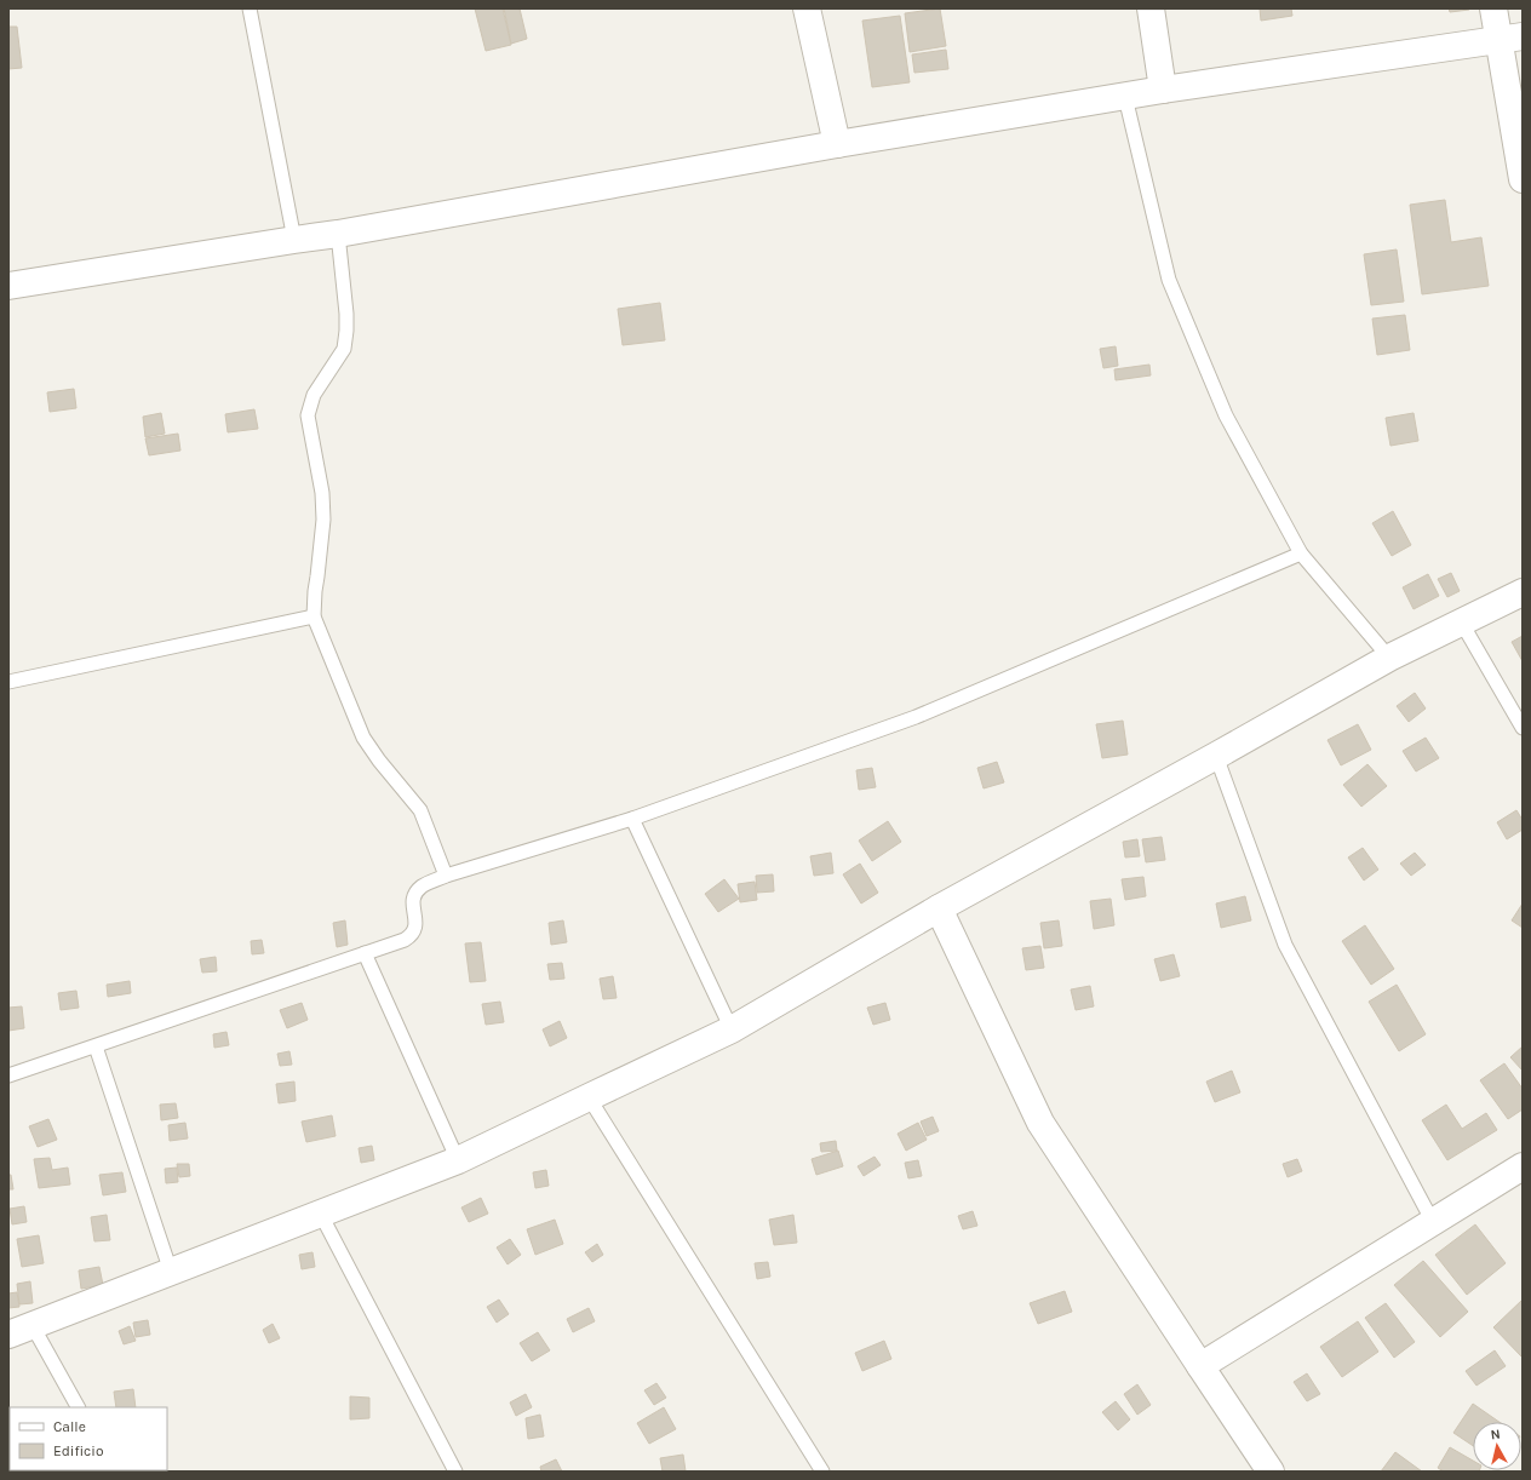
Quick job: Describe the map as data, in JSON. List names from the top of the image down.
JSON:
{
  "legend": ["Calle", "Edificio"],
  "north": "top"
}
